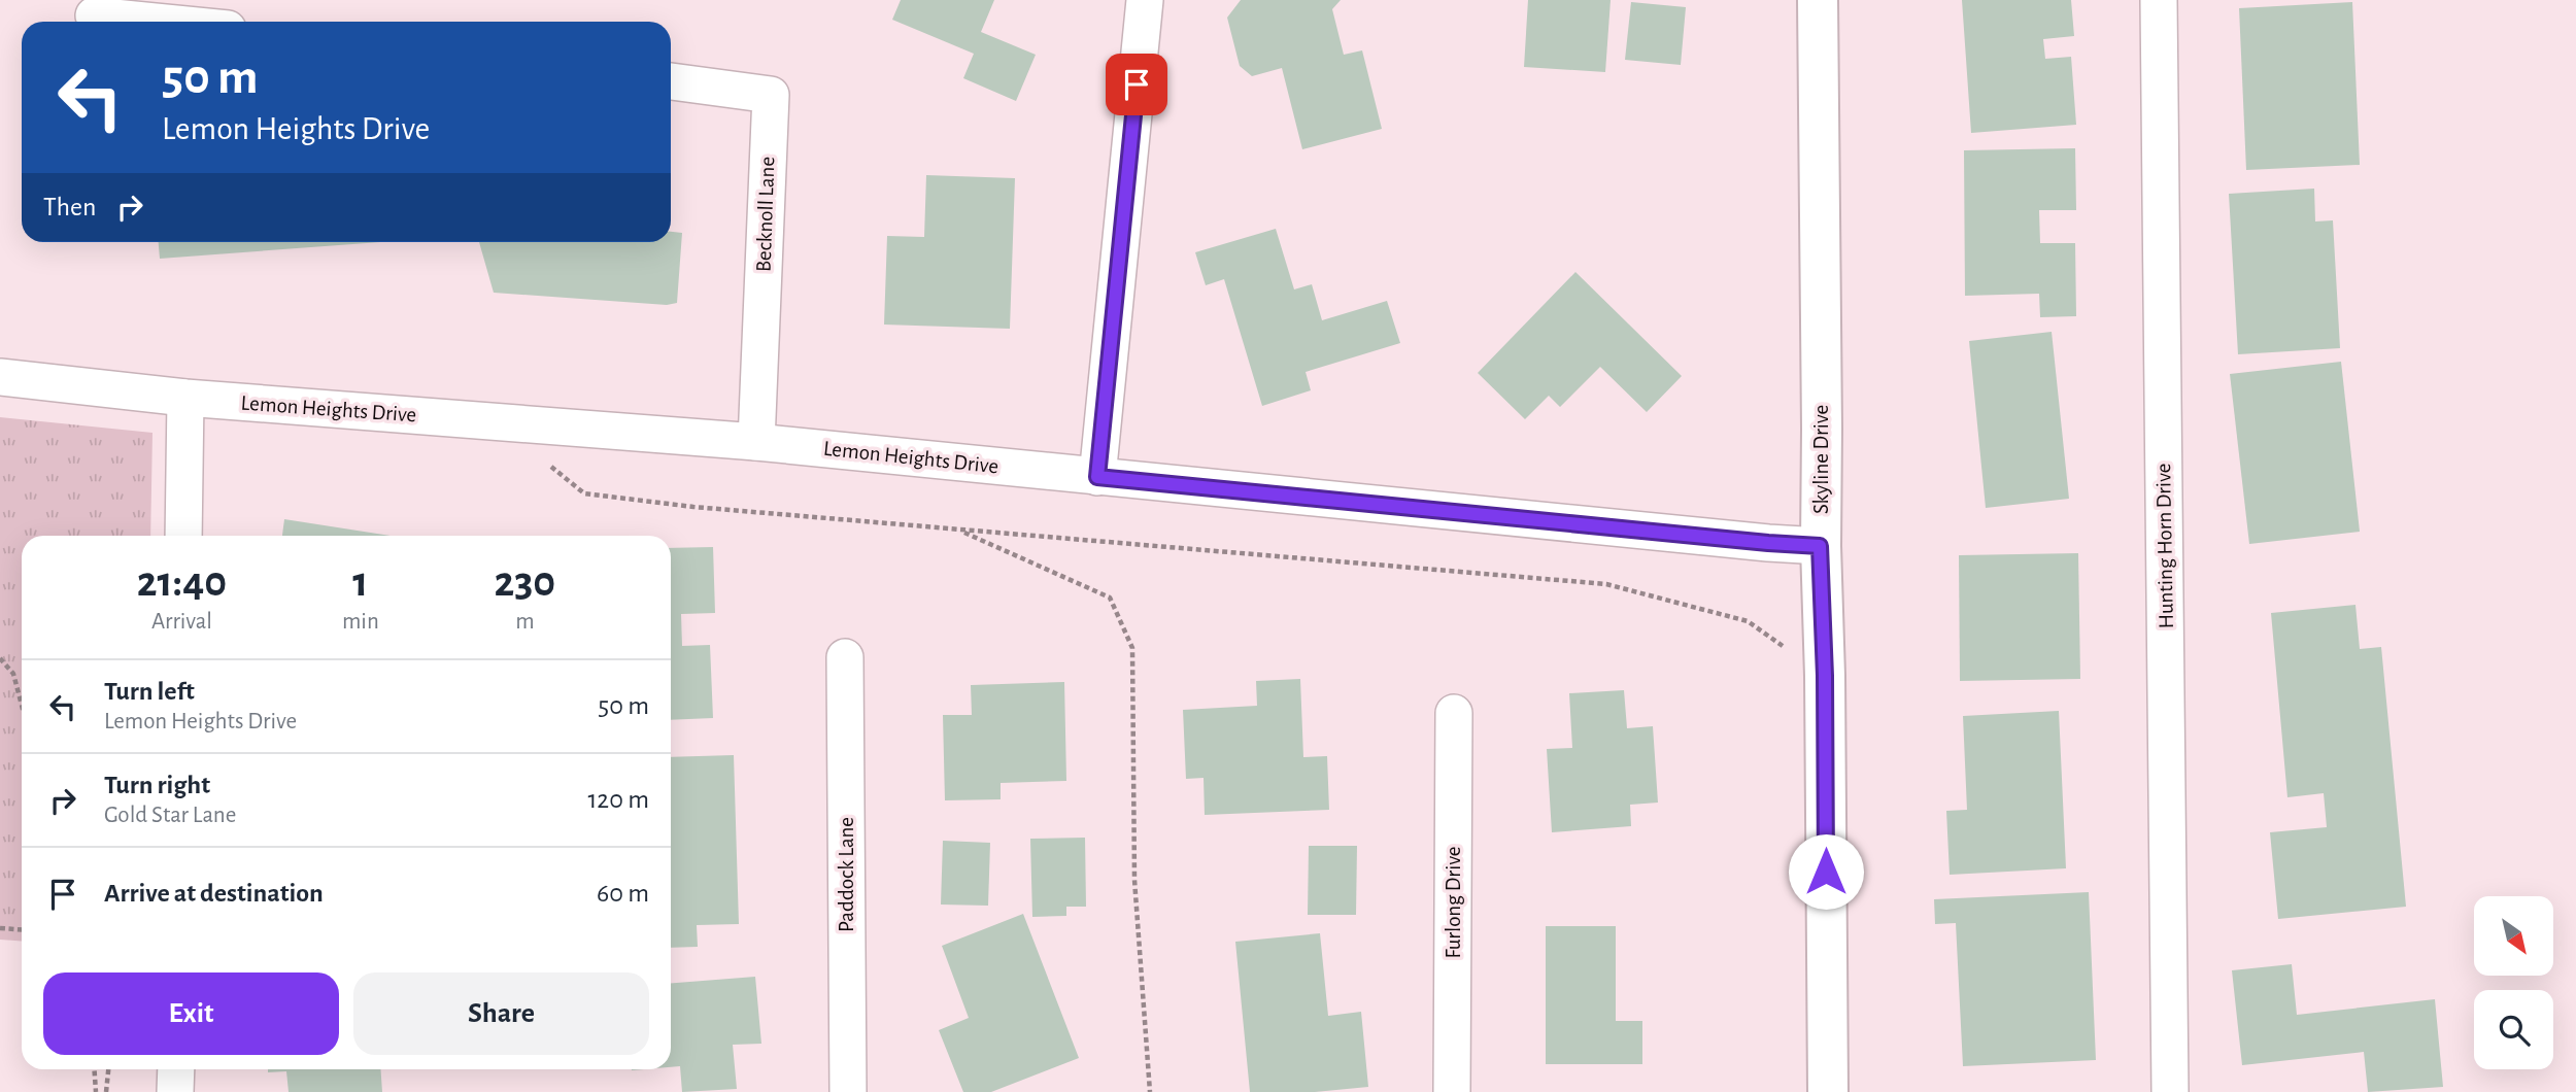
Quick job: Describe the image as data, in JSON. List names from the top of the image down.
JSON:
{
  "streets": {
    "street": [
      "Becknoll Lane",
      "Lemon Heights Drive",
      "Skyline Drive",
      "Hunting Horn Drive",
      "Paddock Lane",
      "Furlong Drive"
    ]
  },
  "crossings": [
    ["Becknoll Lane", "Lemon Heights Drive"],
    ["Lemon Heights Drive", "Skyline Drive"]
  ],
  "north": "bottom right",
  "page": {
    "turn": ["50 m", "Lemon Heights Drive"],
    "then": "Then",
    "eta": [
      "21:40",
      "Arrival",
      "1",
      "min",
      "230",
      "m"
    ],
    "list": [
      {
        "name": "Turn left",
        "note": "Lemon Heights Drive",
        "value": "50 m"
      },
      {
        "name": "Turn right",
        "note": "Gold Star Lane",
        "value": "120 m"
      },
      {
        "name": "Arrive at destination",
        "value": "60 m"
      }
    ],
    "buttons": ["Exit", "Share"]
  }
}
